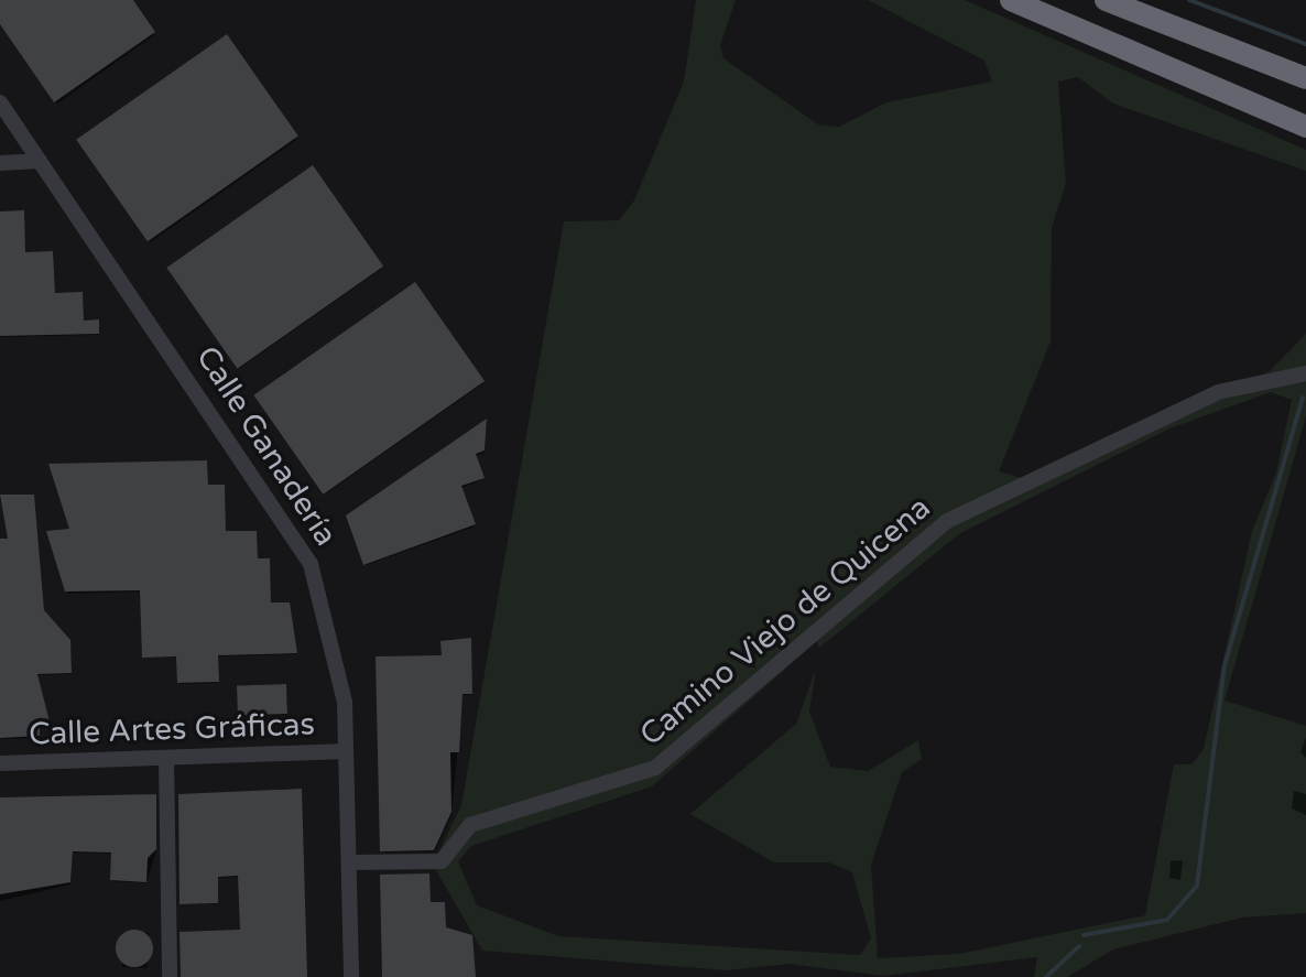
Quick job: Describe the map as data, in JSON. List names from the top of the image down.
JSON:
{
  "streets": {
    "street": ["Calle Ganadería", "Camino Viejo de Quicena", "Calle Artes Gráficas"]
  },
  "crossings": [
    ["Calle Ganadería", "Camino Viejo de Quicena"],
    ["Calle Ganadería", "Calle Artes Gráficas"]
  ]
}
